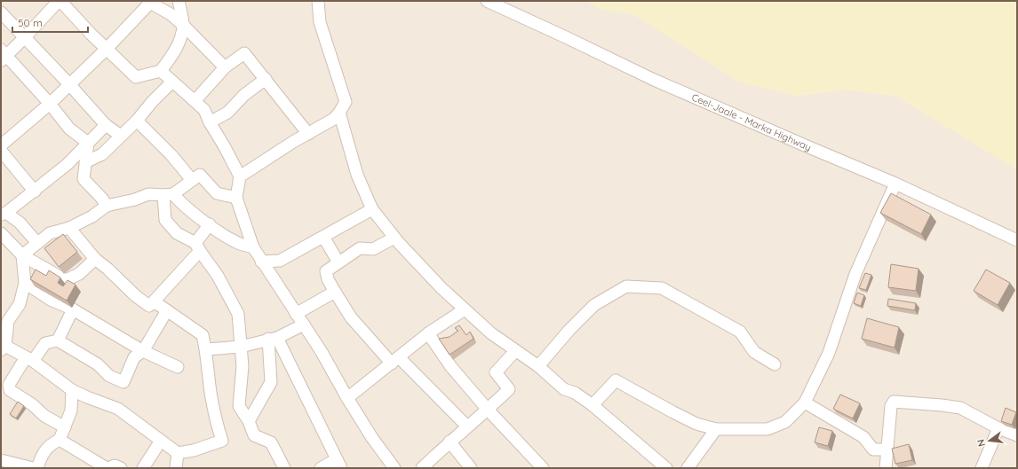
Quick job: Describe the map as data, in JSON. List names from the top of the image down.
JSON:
{
  "streets": {
    "street": ["Ceel-Jaale - Marka Highway"]
  },
  "scale_bar": "50 m",
  "north": "left"
}
